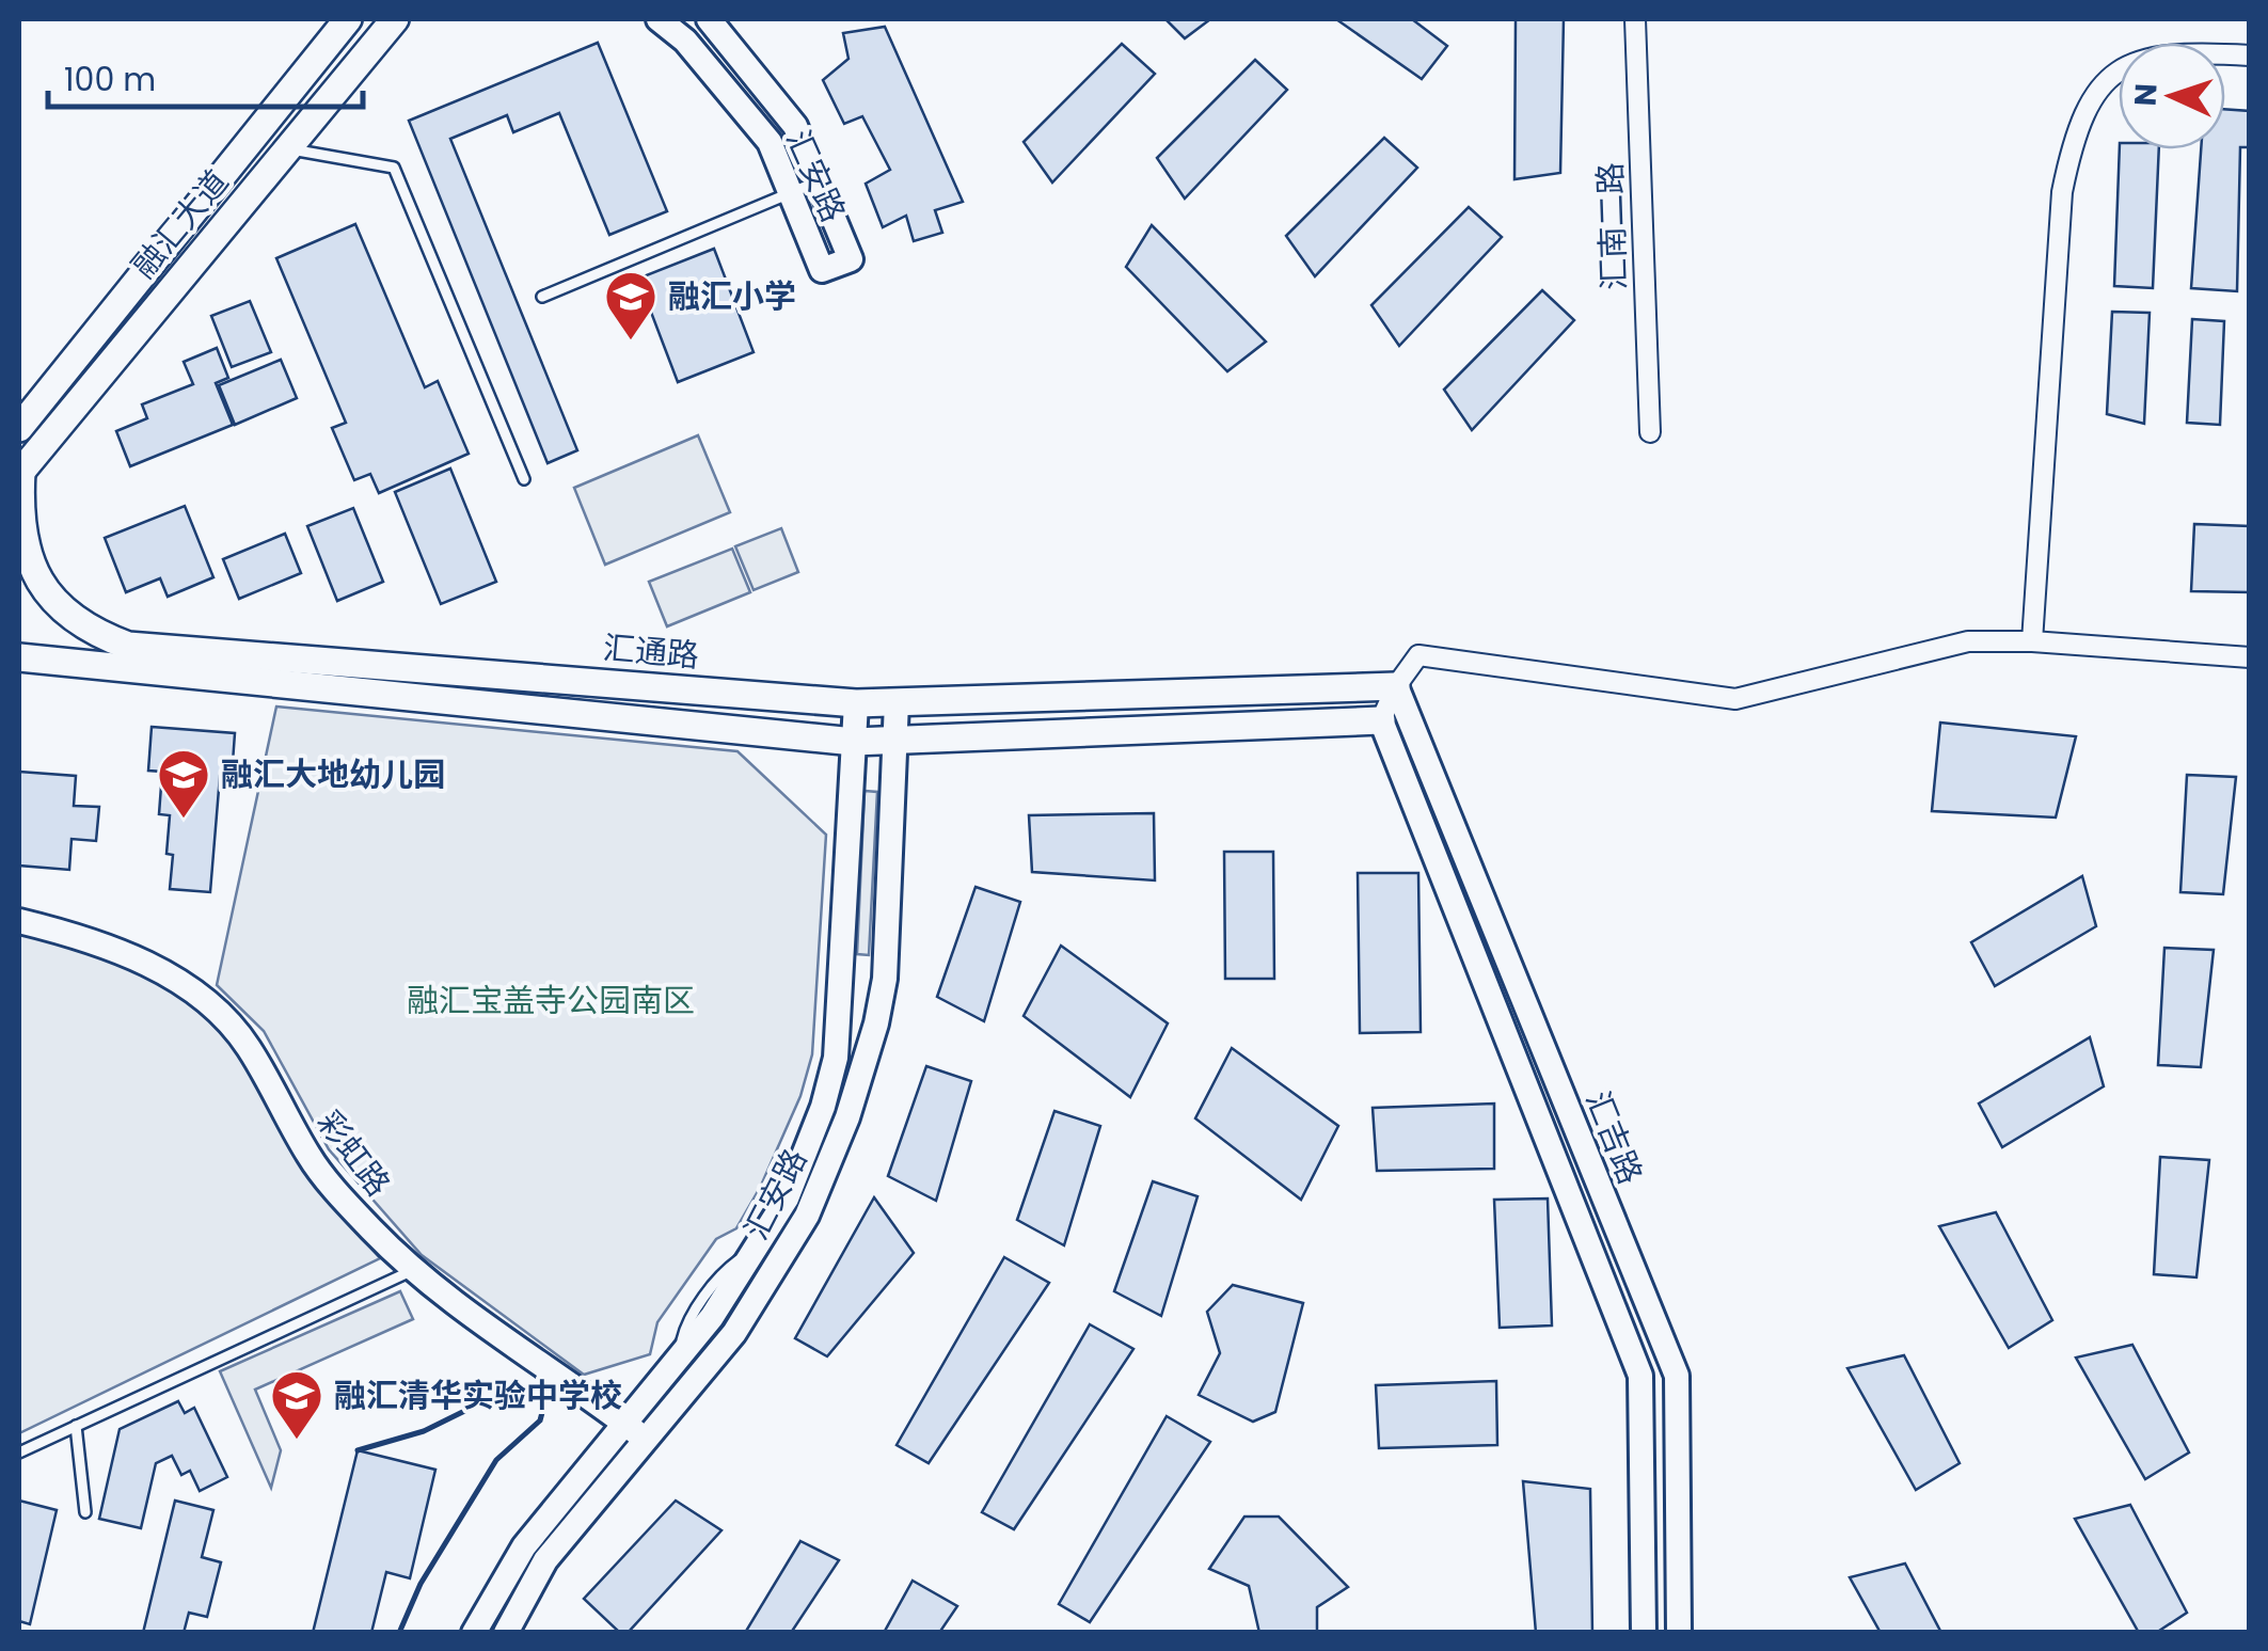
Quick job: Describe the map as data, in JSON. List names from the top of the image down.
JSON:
{
  "streets": {
    "main road": ["融汇大道", "汇通路"],
    "street": [
      "汇安路",
      "汇南二路",
      "汇吉路",
      "彩虹路"
    ]
  },
  "crossings": [
    ["汇安路", "汇通路"],
    ["汇安路", "彩虹路"],
    ["融汇大道", "汇通路"],
    ["汇通路", "汇吉路"]
  ],
  "parks": ["融汇宝盖寺公园南区"],
  "places": {
    "school or university": ["融汇小学", "融汇大地幼儿园", "融汇清华实验中学校"]
  },
  "scale_bar": "100 m",
  "north": "left"
}
